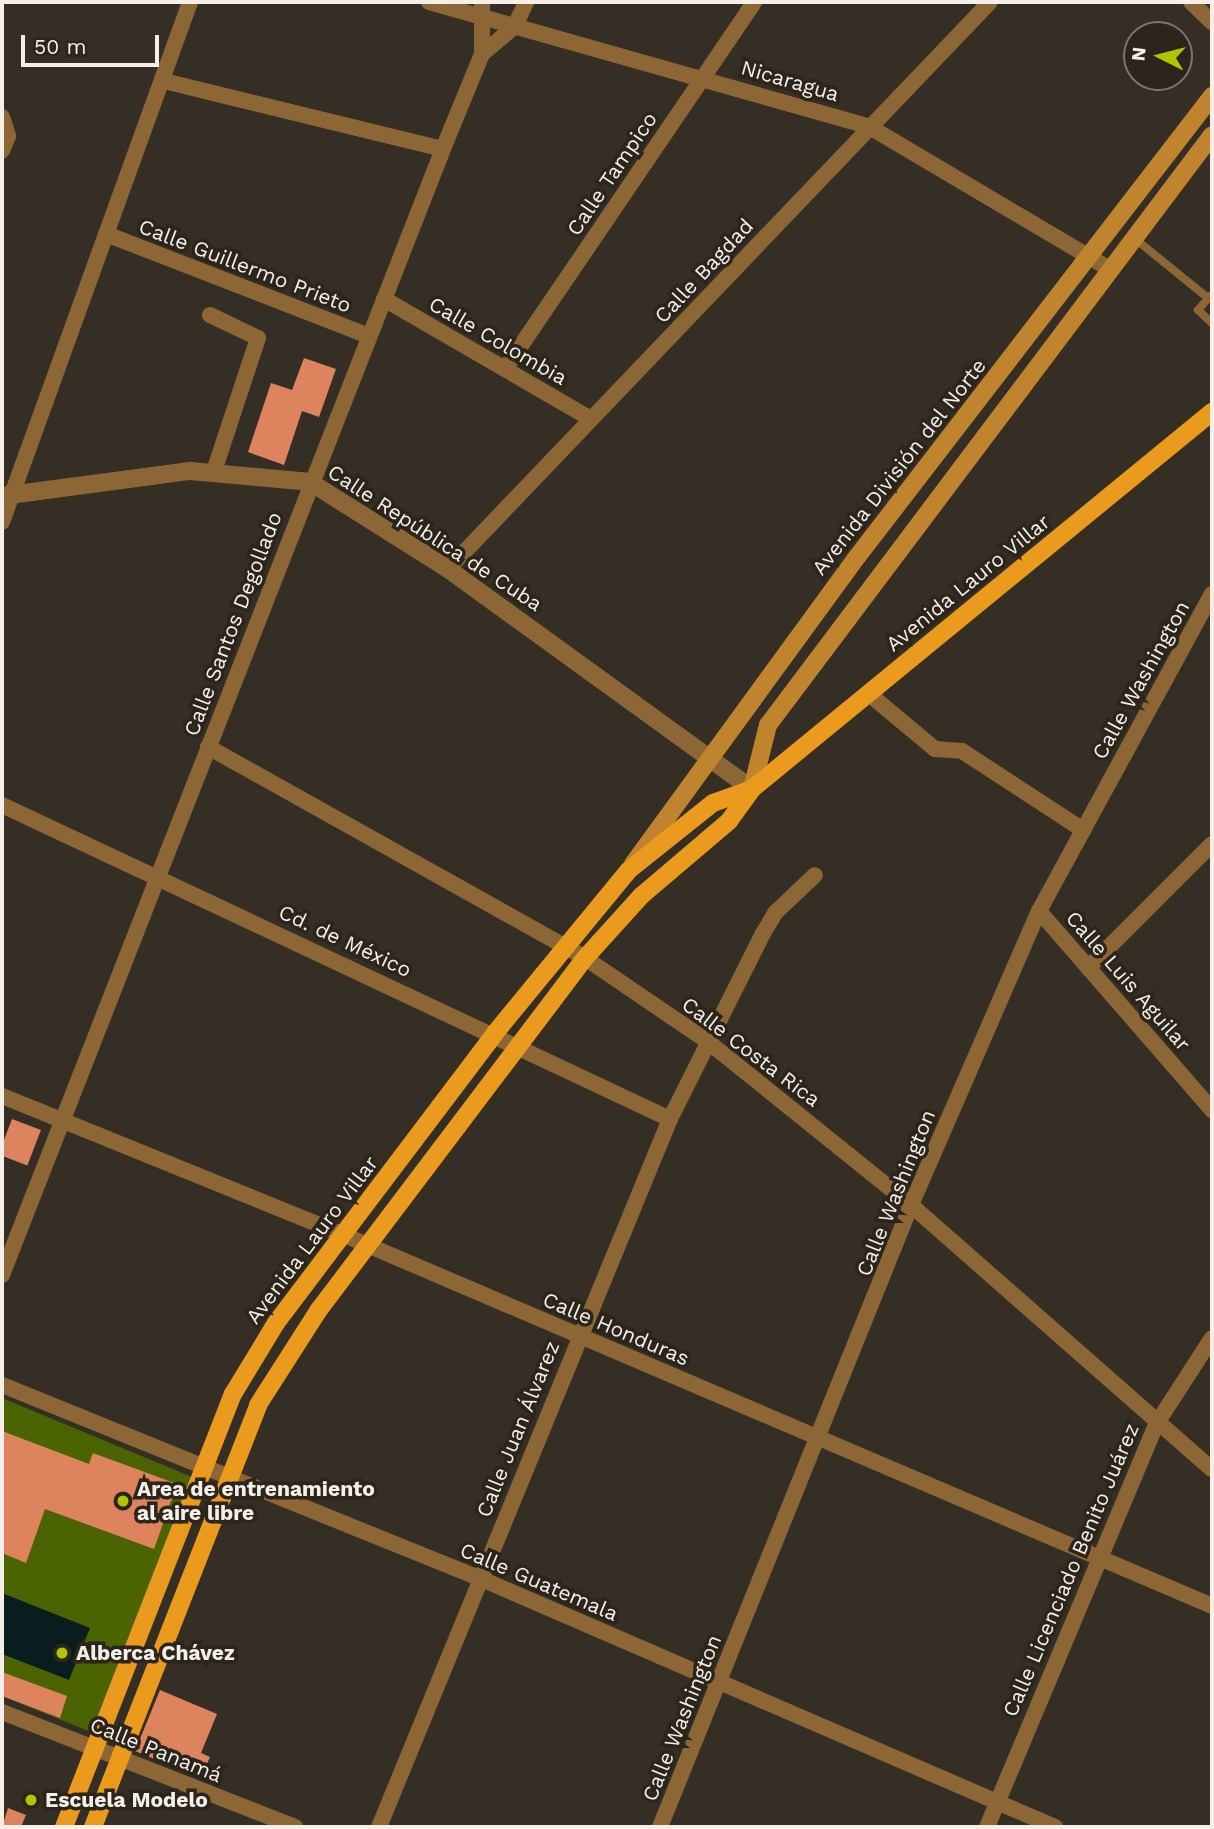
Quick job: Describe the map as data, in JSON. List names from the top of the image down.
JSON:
{
  "streets": {
    "main road": ["Avenida División del Norte", "Avenida Lauro Villar"],
    "street": [
      "Nicaragua",
      "Calle Tampico",
      "Calle Guillermo Prieto",
      "Calle Bagdad",
      "Calle Colombia",
      "Calle República de Cuba",
      "Calle Santos Degollado",
      "Calle Washington",
      "Cd. de México",
      "Calle Luis Aguilar",
      "Calle Costa Rica",
      "Calle Honduras",
      "Calle Juan Álvarez",
      "Calle Licenciado Benito Juárez",
      "Calle Guatemala",
      "Calle Panamá"
    ]
  },
  "crossings": [
    ["Nicaragua", "Calle Tampico"],
    ["Nicaragua", "Calle Bagdad"],
    ["Nicaragua", "Avenida División del Norte"],
    ["Nicaragua", "Calle Santos Degollado"],
    ["Calle Tampico", "Calle Colombia"],
    ["Calle Guillermo Prieto", "Calle República de Cuba"],
    ["Calle Guillermo Prieto", "Calle Santos Degollado"],
    ["Calle Bagdad", "Calle Colombia"],
    ["Calle Bagdad", "Calle República de Cuba"],
    ["Calle Colombia", "Calle Santos Degollado"],
    ["Avenida División del Norte", "Calle República de Cuba"],
    ["Avenida División del Norte", "Avenida Lauro Villar"],
    ["Calle República de Cuba", "Avenida Lauro Villar"],
    ["Calle República de Cuba", "Calle Santos Degollado"],
    ["Avenida Lauro Villar", "Cd. de México"],
    ["Avenida Lauro Villar", "Calle Costa Rica"],
    ["Avenida Lauro Villar", "Calle Honduras"],
    ["Avenida Lauro Villar", "Calle Guatemala"],
    ["Avenida Lauro Villar", "Calle Panamá"],
    ["Calle Santos Degollado", "Cd. de México"],
    ["Calle Santos Degollado", "Calle Costa Rica"],
    ["Calle Santos Degollado", "Calle Honduras"],
    ["Calle Washington", "Calle Luis Aguilar"],
    ["Calle Washington", "Calle Costa Rica"],
    ["Calle Washington", "Calle Honduras"],
    ["Calle Washington", "Calle Guatemala"],
    ["Cd. de México", "Calle Juan Álvarez"],
    ["Calle Costa Rica", "Calle Juan Álvarez"],
    ["Calle Costa Rica", "Calle Licenciado Benito Juárez"],
    ["Calle Honduras", "Calle Juan Álvarez"],
    ["Calle Honduras", "Calle Licenciado Benito Juárez"],
    ["Calle Juan Álvarez", "Calle Guatemala"],
    ["Calle Licenciado Benito Juárez", "Calle Guatemala"]
  ],
  "places": ["Area de entrenamiento al aire libre", "Alberca Chávez", "Escuela Modelo"],
  "scale_bar": "50 m",
  "north": "left"
}
